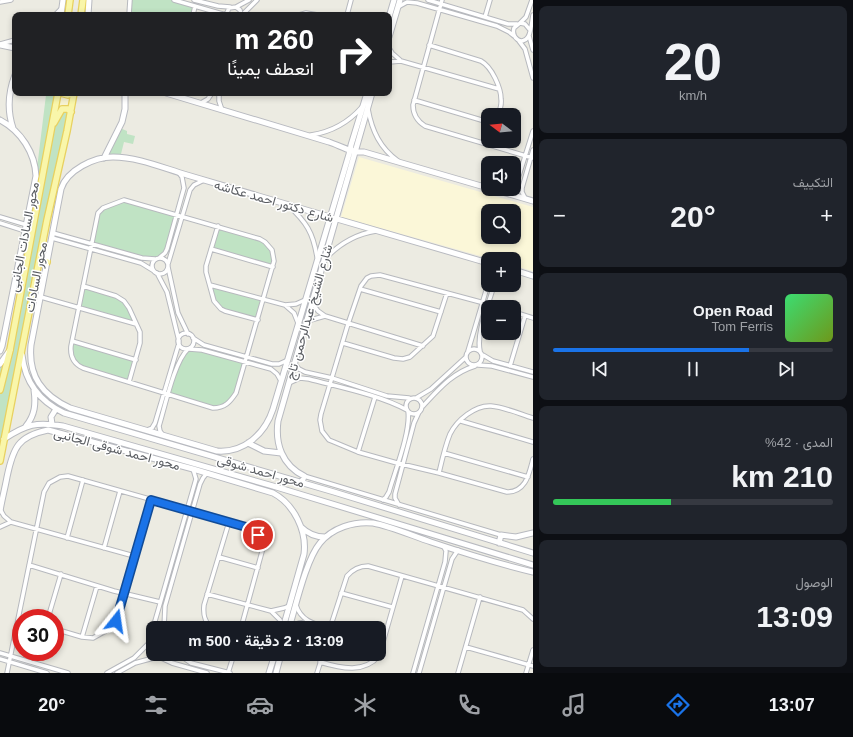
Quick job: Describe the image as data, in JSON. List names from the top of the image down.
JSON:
{
  "streets": {
    "main road": ["محور السادات"],
    "street": [
      "شارع دكتور احمد عكاشه",
      "محور السادات الجانبى",
      "شارع الشيخ عبدالرحمن تاج",
      "محور احمد شوقى الجانبى",
      "محور احمد شوقى"
    ]
  },
  "crossings": [
    ["شارع دكتور احمد عكاشه", "محور السادات الجانبى"],
    ["شارع دكتور احمد عكاشه", "شارع الشيخ عبدالرحمن تاج"],
    ["محور السادات الجانبى", "محور احمد شوقى الجانبى"],
    ["محور السادات", "محور احمد شوقى"],
    ["شارع الشيخ عبدالرحمن تاج", "محور احمد شوقى الجانبى"]
  ],
  "north": "left",
  "page": {
    "tile": [
      ["20", "km/h"],
      "التكييف",
      ["المدى · 42%", "210 km"],
      ["الوصول", "13:09"]
    ],
    "turn": ["260 m", "انعطف يمينًا"],
    "map_buttons": ["+", "−"],
    "heat": ["−", "20°", "+"],
    "song": ["Open Road", "Tom Ferris"],
    "limit": "30",
    "trip": "13:09 · 2 دقيقة · 500 m",
    "tabs": ["13:07", "20°"]
  }
}
